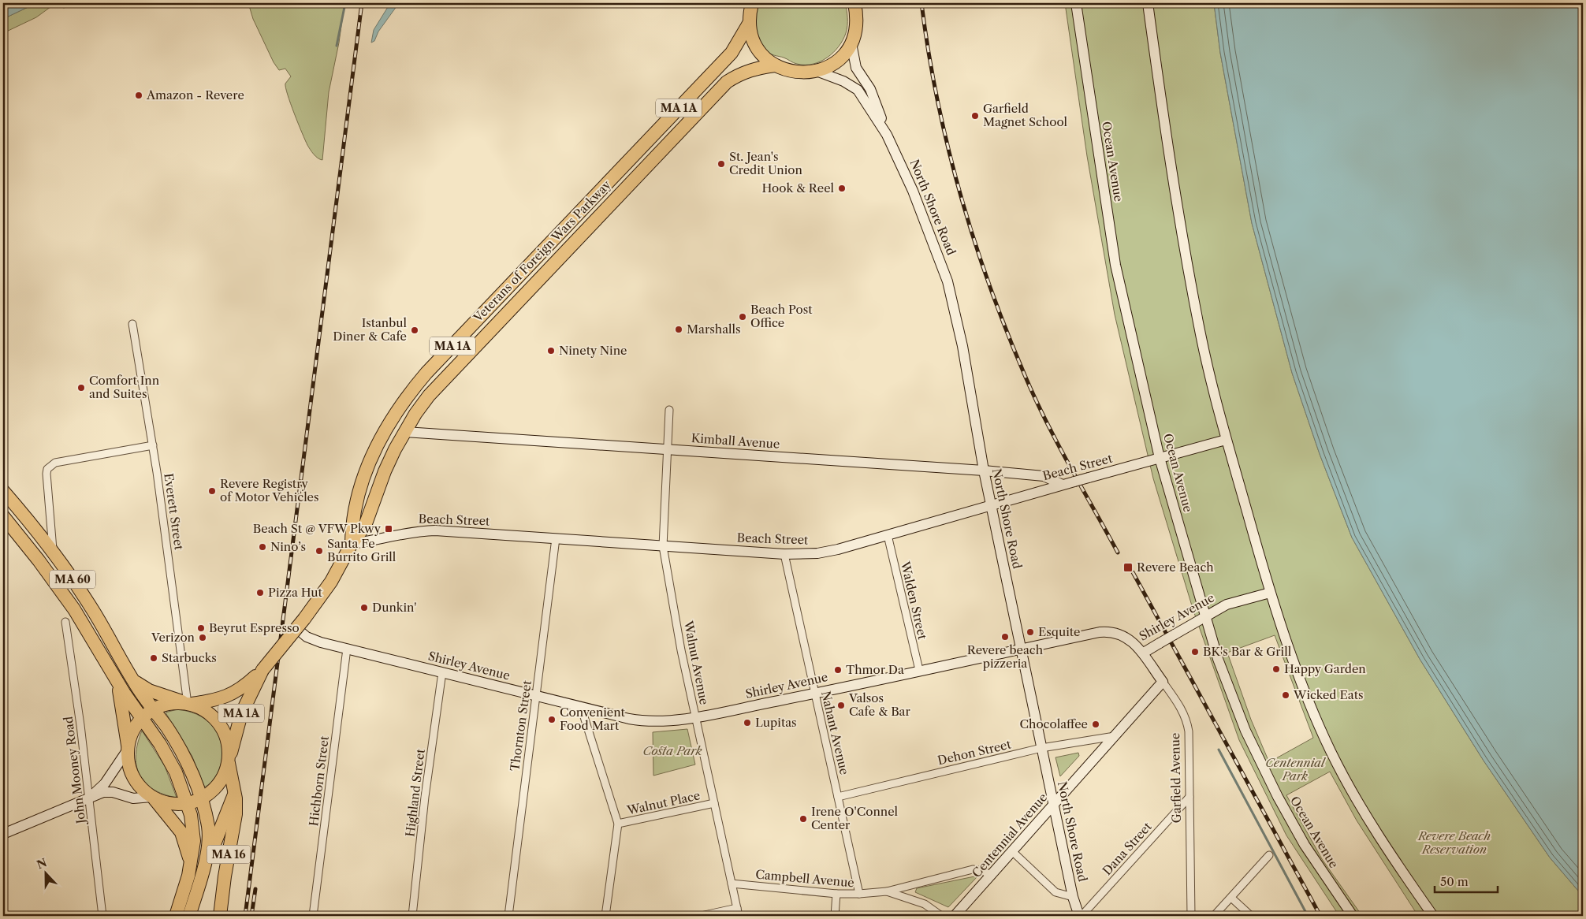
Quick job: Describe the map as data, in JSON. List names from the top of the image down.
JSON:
{
  "streets": {
    "highway": [
      "MA 1A",
      "Veterans of Foreign Wars Parkway",
      "MA 60",
      "MA 16"
    ],
    "main road": [
      "Ocean Avenue",
      "North Shore Road",
      "Kimball Avenue",
      "Beach Street",
      "Shirley Avenue",
      "Garfield Avenue",
      "Centennial Avenue"
    ],
    "street": [
      "Everett Street",
      "Walden Street",
      "Walnut Avenue",
      "Thornton Street",
      "Nahant Avenue",
      "Dehon Street",
      "John Mooney Road",
      "Hichborn Street",
      "Highland Street",
      "Walnut Place",
      "Dana Street",
      "Campbell Avenue"
    ]
  },
  "crossings": [
    ["MA 1A", "North Shore Road"],
    ["MA 1A", "Veterans of Foreign Wars Parkway"],
    ["MA 1A", "Everett Street"],
    ["MA 1A", "MA 60"],
    ["MA 1A", "MA 16"],
    ["Ocean Avenue", "Beach Street"],
    ["Ocean Avenue", "Shirley Avenue"],
    ["North Shore Road", "Kimball Avenue"],
    ["North Shore Road", "Beach Street"],
    ["North Shore Road", "Shirley Avenue"],
    ["North Shore Road", "Dehon Street"],
    ["North Shore Road", "Centennial Avenue"],
    ["North Shore Road", "Dana Street"],
    ["Veterans of Foreign Wars Parkway", "Kimball Avenue"],
    ["Veterans of Foreign Wars Parkway", "Beach Street"],
    ["Veterans of Foreign Wars Parkway", "Everett Street"],
    ["Veterans of Foreign Wars Parkway", "MA 60"],
    ["Veterans of Foreign Wars Parkway", "Shirley Avenue"],
    ["Kimball Avenue", "Beach Street"],
    ["Kimball Avenue", "Walnut Avenue"],
    ["Beach Street", "Walden Street"],
    ["Beach Street", "Walnut Avenue"],
    ["Beach Street", "Thornton Street"],
    ["Beach Street", "Nahant Avenue"],
    ["Walden Street", "Shirley Avenue"],
    ["Shirley Avenue", "Walnut Avenue"],
    ["Shirley Avenue", "Thornton Street"],
    ["Shirley Avenue", "Nahant Avenue"],
    ["Shirley Avenue", "Garfield Avenue"],
    ["Shirley Avenue", "Hichborn Street"],
    ["Shirley Avenue", "Highland Street"],
    ["Walnut Avenue", "Walnut Place"],
    ["Walnut Avenue", "Campbell Avenue"],
    ["Nahant Avenue", "Dehon Street"],
    ["Nahant Avenue", "Campbell Avenue"],
    ["Dehon Street", "Centennial Avenue"],
    ["Garfield Avenue", "Centennial Avenue"],
    ["Garfield Avenue", "Dana Street"]
  ],
  "parks": ["Costa Park", "Centennial Park", "Revere Beach Reservation"],
  "places": {
    "other": [
      "Amazon - Revere",
      "Garfield Magnet School",
      "St. Jean's Credit Union",
      "Hook & Reel",
      "Beach Post Office",
      "Marshalls",
      "Istanbul Diner & Cafe",
      "Ninety Nine",
      "Comfort Inn and Suites",
      "Revere Registry of Motor Vehicles",
      "Nino’s",
      "Santa Fe Burrito Grill",
      "Pizza Hut",
      "Dunkin'",
      "Beyrut Espresso",
      "Esquite",
      "Revere beach pizzeria",
      "Verizon",
      "BK's Bar & Grill",
      "Starbucks",
      "Happy Garden",
      "Thmor Da",
      "Wicked Eats",
      "Valsos Cafe & Bar",
      "Convenient Food Mart",
      "Lupitas",
      "Chocolaffee",
      "Irene O'Connel Center"
    ],
    "transit": ["Beach St @ VFW Pkwy", "Revere Beach"]
  },
  "scale_bar": "50 m",
  "north": "top"
}
